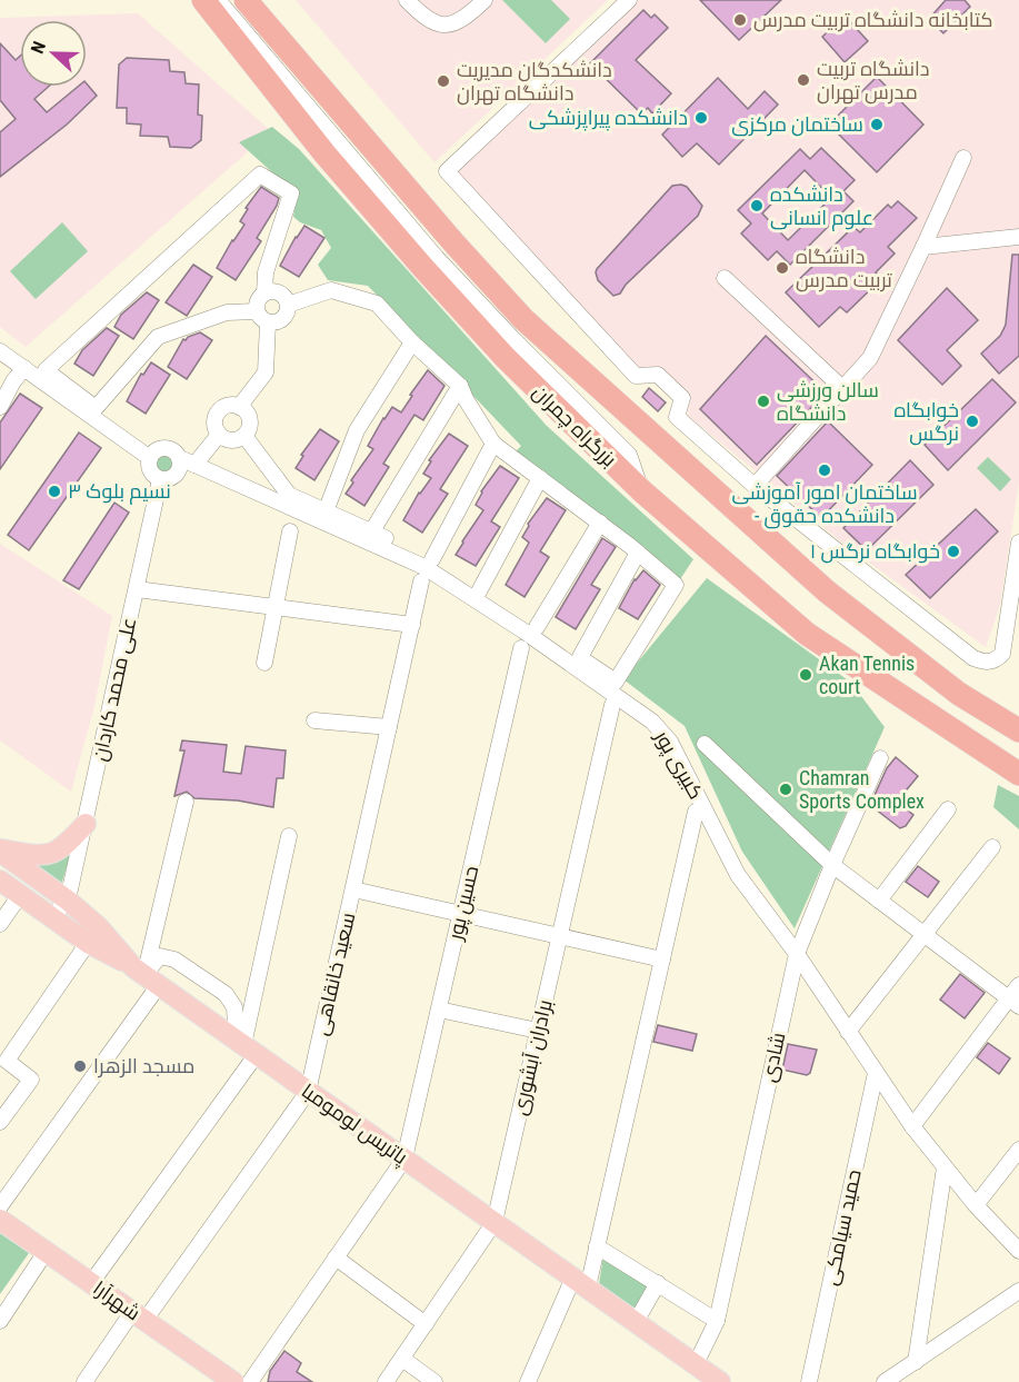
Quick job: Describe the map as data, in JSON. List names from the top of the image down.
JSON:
{
  "streets": {
    "highway": ["بزرگراه چمران"],
    "main road": ["پاتریس لومومبا", "شهرآرا"],
    "street": [
      "علی محمد کاردان",
      "کبیری پور",
      "حسین پور",
      "سعید خانقاهی",
      "برادران آبشوری",
      "شادی",
      "حمید سیامکی"
    ]
  },
  "crossings": [
    ["علی محمد کاردان", "کبیری پور"],
    ["علی محمد کاردان", "پاتریس لومومبا"],
    ["کبیری پور", "شادی"],
    ["کبیری پور", "حمید سیامکی"],
    ["حسین پور", "پاتریس لومومبا"],
    ["سعید خانقاهی", "پاتریس لومومبا"],
    ["سعید خانقاهی", "شهرآرا"],
    ["برادران آبشوری", "پاتریس لومومبا"],
    ["شادی", "پاتریس لومومبا"]
  ],
  "places": [
    "کتابخانه دانشگاه تربیت مدرس",
    "دانشگاه تربیت مدرس تهران",
    "دانشکدگان مدیریت دانشگاه تهران",
    "دانشکده پیراپزشکی",
    "ساختمان مرکزی",
    "دانشکده علوم انسانی",
    "دانشگاه تربیت مدرس",
    "سالن ورزشی دانشگاه",
    "خوابگاه نرگس",
    "ساختمان امور آموزشی - دانشکده حقوق",
    "نسیم بلوک ۳",
    "خوابگاه نرگس ۱",
    "Akan Tennis court",
    "Chamran Sports Complex",
    "مسجد الزهرا"
  ],
  "north": "left"
}
